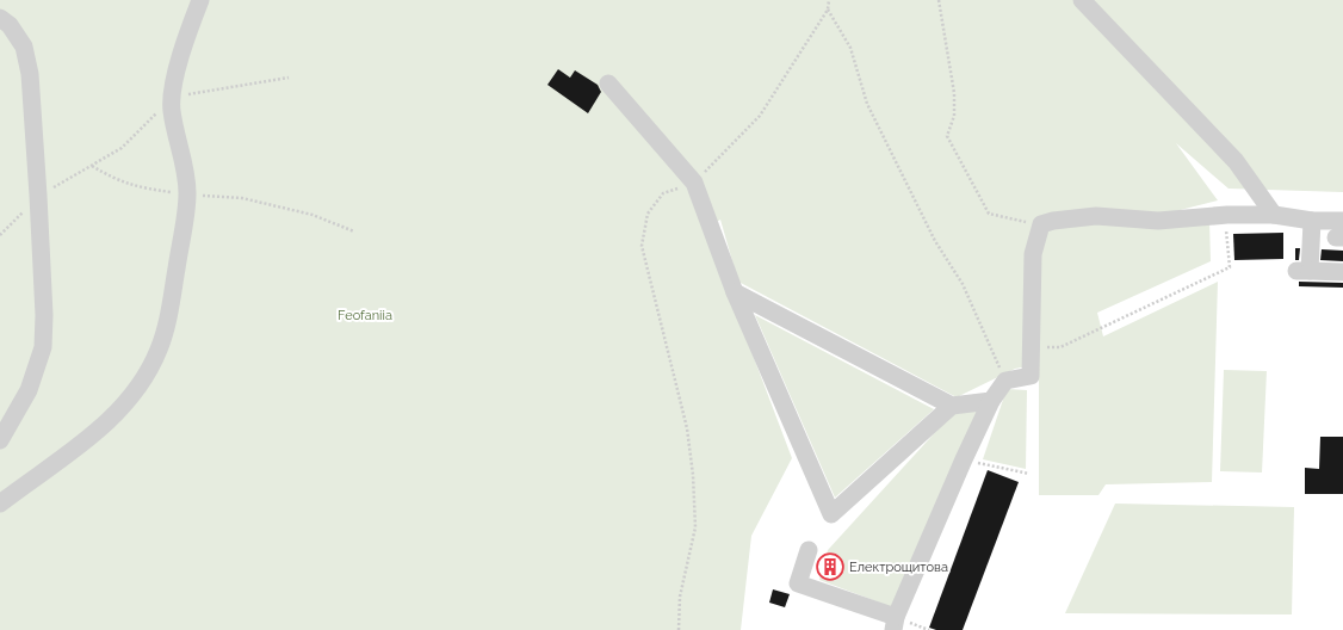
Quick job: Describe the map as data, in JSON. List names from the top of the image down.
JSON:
{
  "parks": ["Feofaniia"],
  "places": {
    "building": ["Електрощитова"]
  }
}
